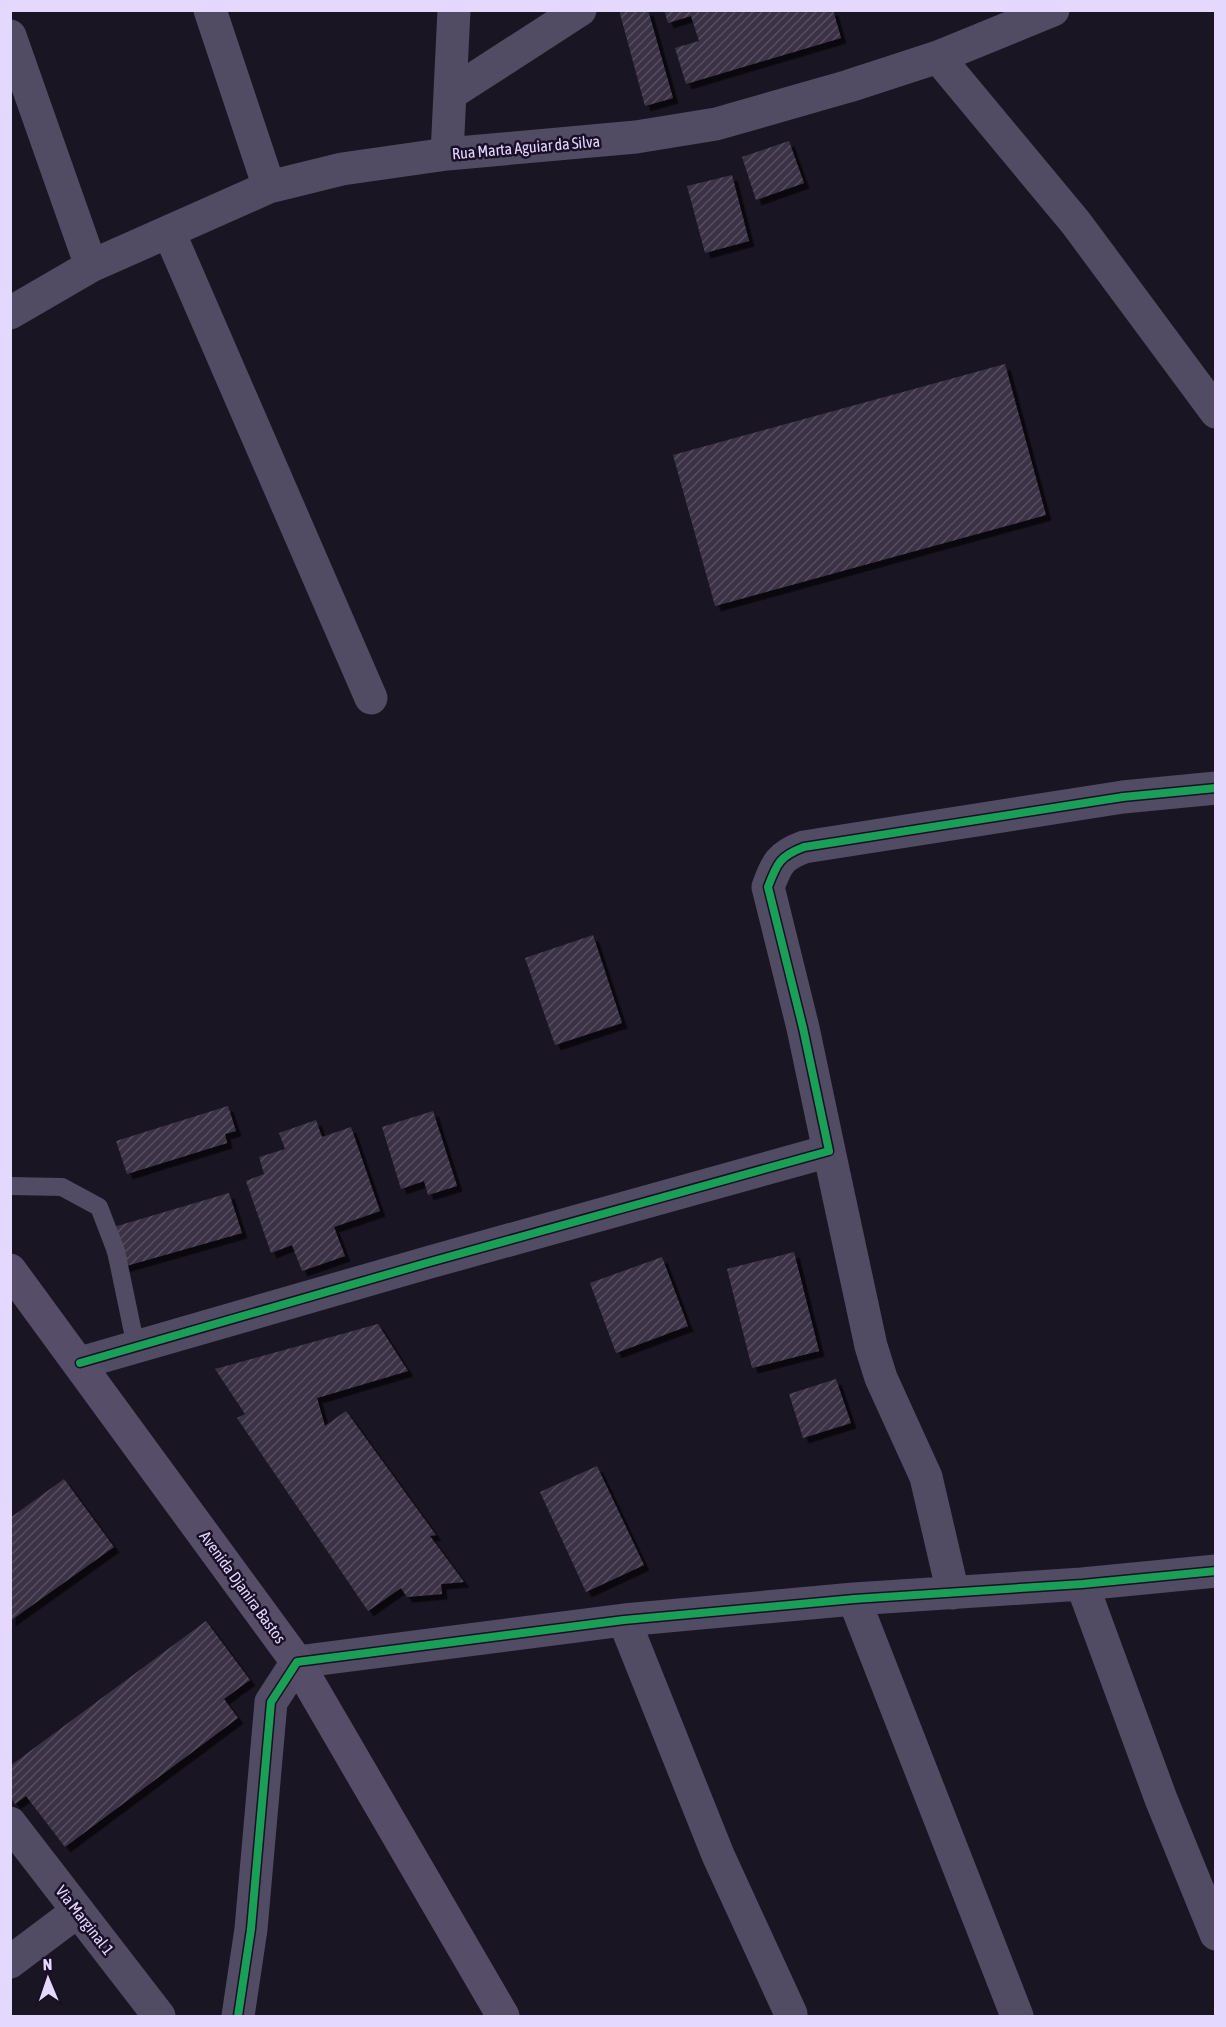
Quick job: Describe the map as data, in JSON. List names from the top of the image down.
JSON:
{
  "streets": {
    "main road": ["Avenida Djanira Bastos"],
    "street": ["Rua Marta Aguiar da Silva", "Via Marginal 1"]
  },
  "north": "top"
}
